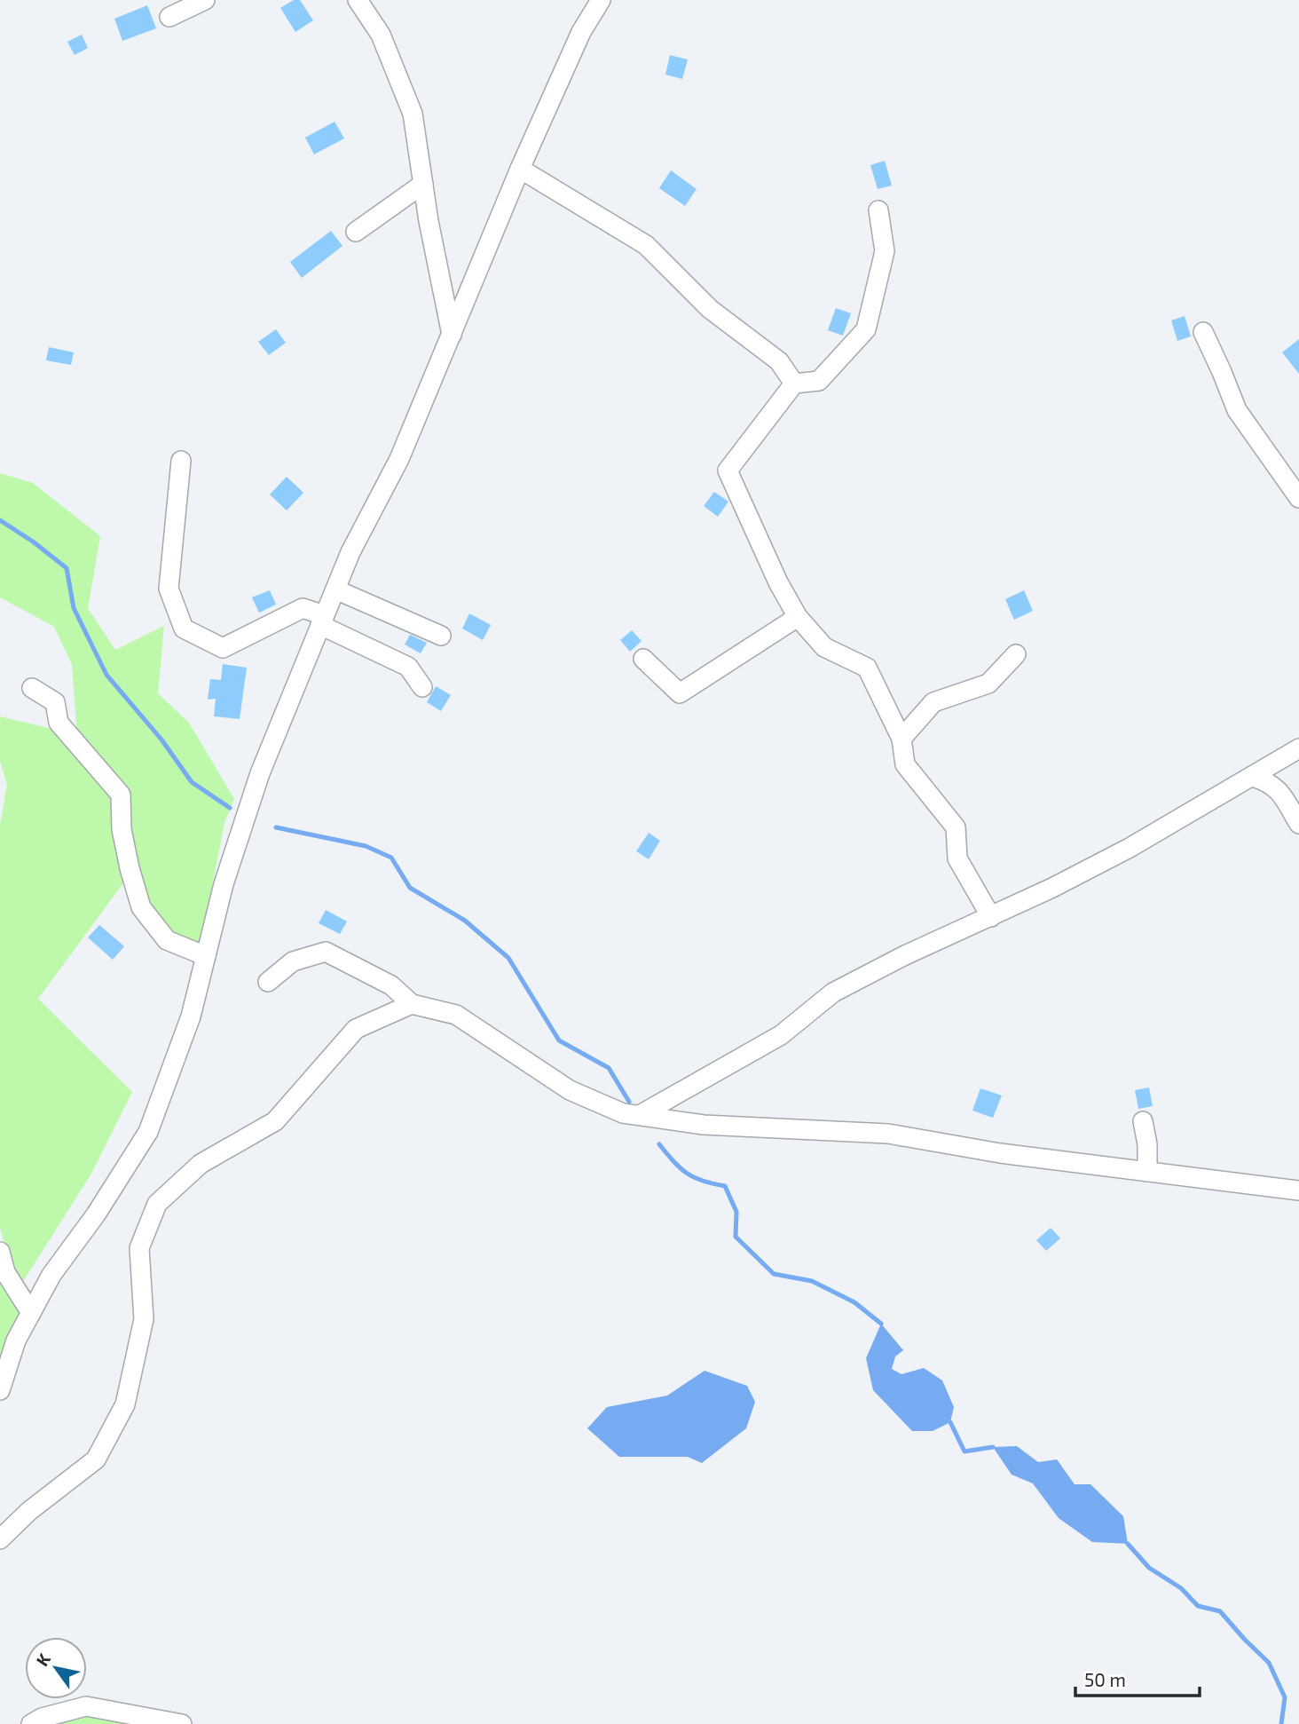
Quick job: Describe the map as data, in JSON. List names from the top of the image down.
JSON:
{
  "scale_bar": "50 m",
  "north": "top left"
}
